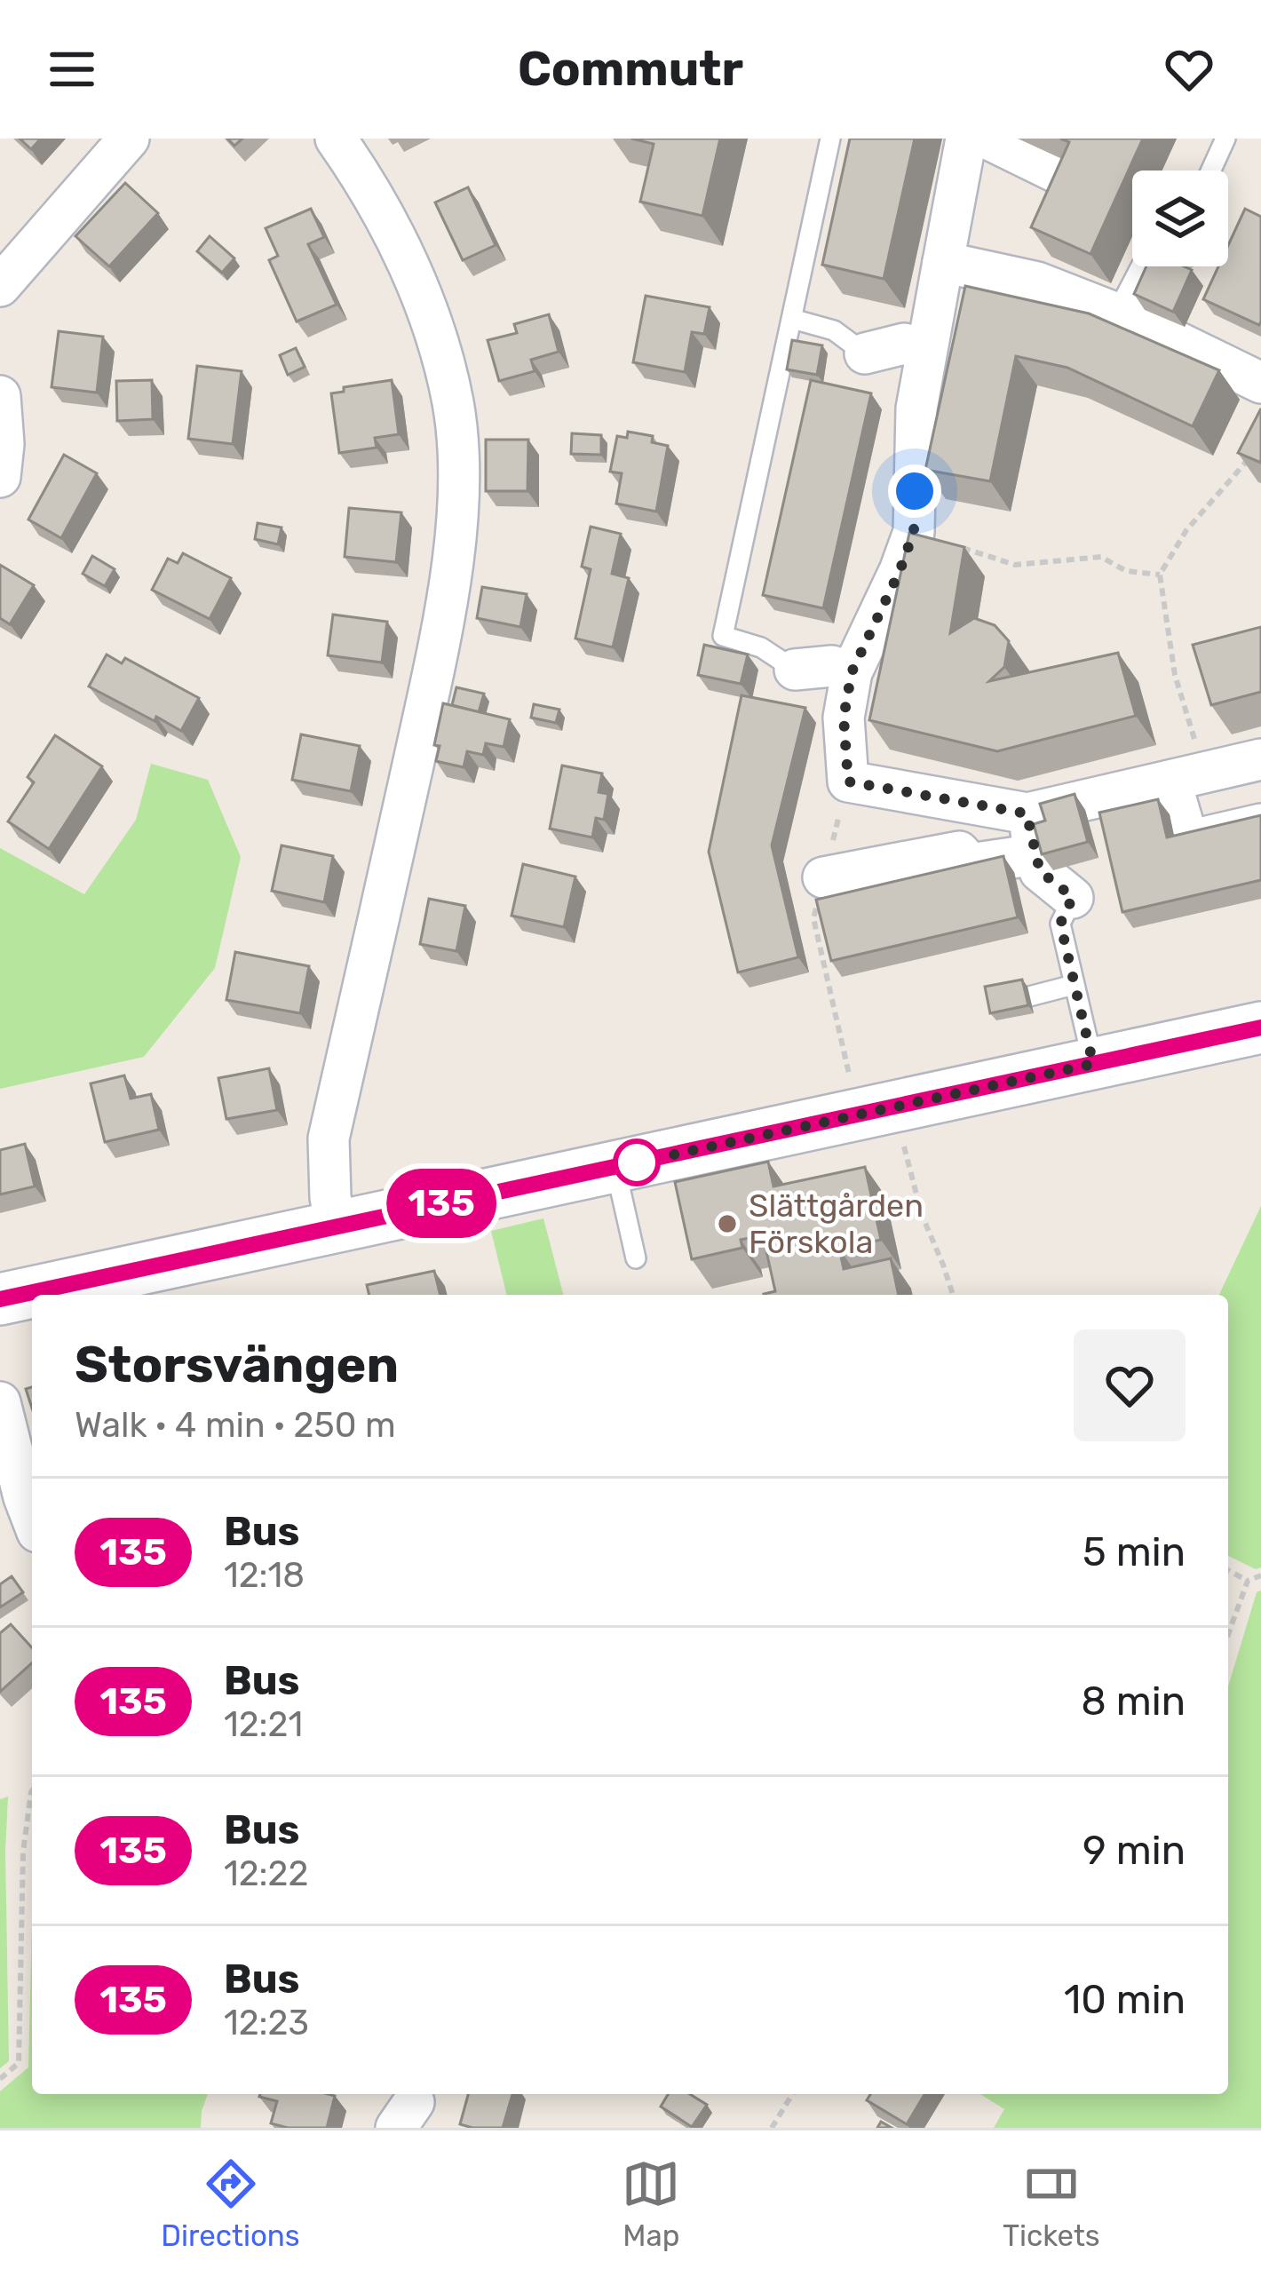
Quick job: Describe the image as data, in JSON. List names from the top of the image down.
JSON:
{
  "places": ["Slättgården Förskola"],
  "lines": ["bus line 135"],
  "page": {
    "header": "Commutr",
    "on_map": "135",
    "heading": ["Storsvängen", "Walk · 4 min · 250 m"],
    "list": [
      {
        "mark": "135",
        "name": "Bus",
        "note": "12:18",
        "value": "5 min"
      },
      {
        "mark": "135",
        "name": "Bus",
        "note": "12:21",
        "value": "8 min"
      },
      {
        "mark": "135",
        "name": "Bus",
        "note": "12:22",
        "value": "9 min"
      },
      {
        "mark": "135",
        "name": "Bus",
        "note": "12:23",
        "value": "10 min"
      }
    ],
    "tabs": ["Directions", "Map", "Tickets"]
  }
}
